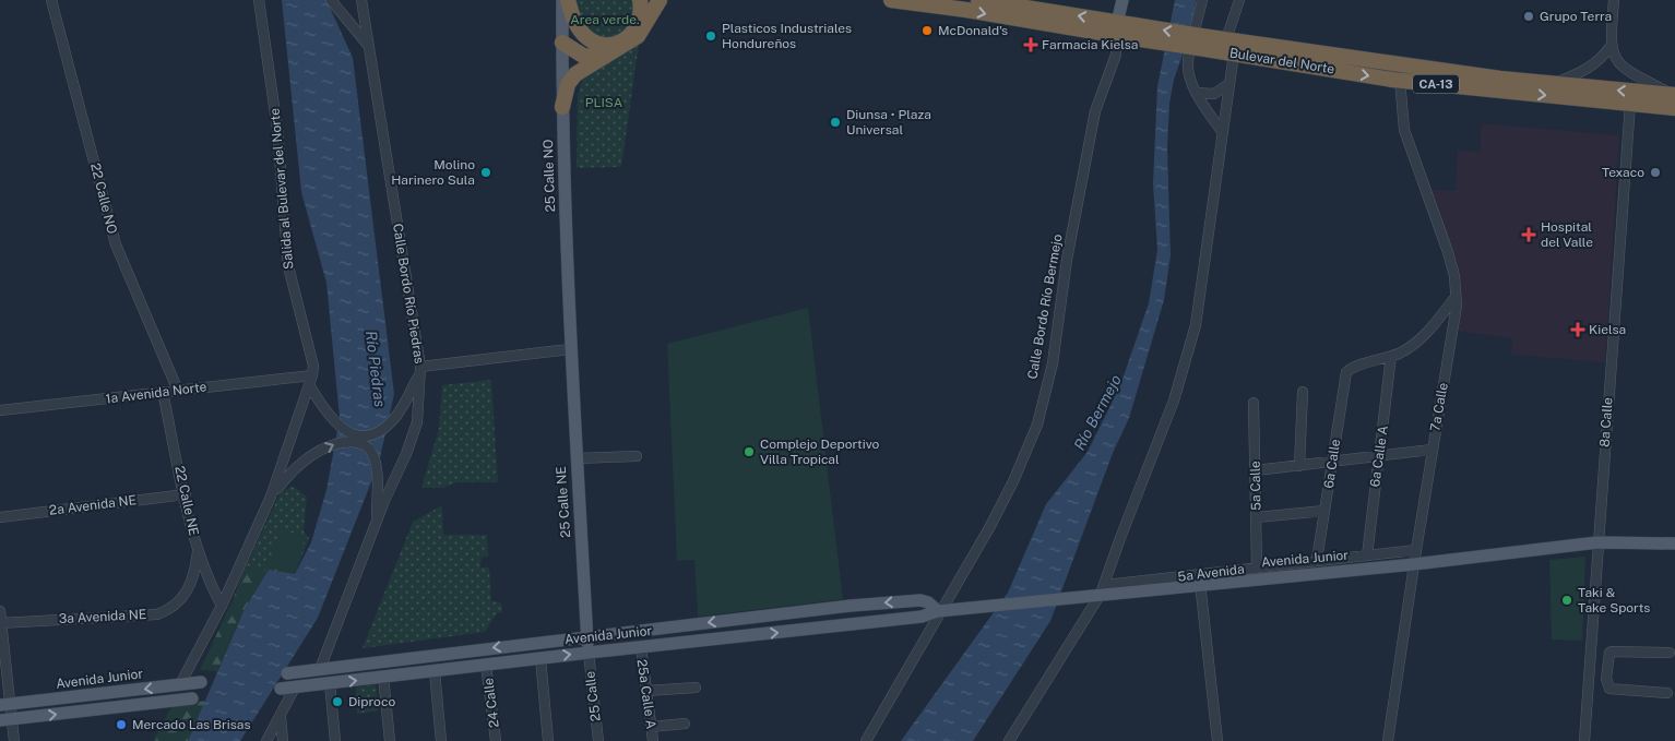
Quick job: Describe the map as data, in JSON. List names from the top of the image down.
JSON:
{
  "streets": {
    "highway": ["Bulevar del Norte", "CA-13"],
    "main road": [
      "25 Calle NO",
      "Calle Bordo Río Bermejo",
      "25 Calle NE",
      "Avenida Junior"
    ],
    "street": [
      "Salida al Bulevar del Norte",
      "22 Calle NO",
      "Calle Bordo Río Piedras",
      "1a Avenida Norte",
      "7a Calle",
      "8a Calle",
      "6a Calle A",
      "6a Calle",
      "5a Calle",
      "22 Calle NE",
      "2a Avenida NE",
      "5a Avenida",
      "3a Avenida NE",
      "25a Calle A",
      "25 Calle",
      "24 Calle"
    ]
  },
  "crossings": [
    ["Bulevar del Norte", "Calle Bordo Río Bermejo"],
    ["Bulevar del Norte", "7a Calle"],
    ["Bulevar del Norte", "8a Calle"],
    ["25 Calle NO", "25 Calle NE"],
    ["Salida al Bulevar del Norte", "1a Avenida Norte"],
    ["22 Calle NO", "1a Avenida Norte"],
    ["Calle Bordo Río Piedras", "Avenida Junior"],
    ["Calle Bordo Río Bermejo", "Avenida Junior"],
    ["1a Avenida Norte", "22 Calle NE"],
    ["7a Calle", "Avenida Junior"],
    ["7a Calle", "5a Avenida"],
    ["8a Calle", "Avenida Junior"],
    ["6a Calle A", "6a Calle"],
    ["6a Calle A", "5a Avenida"],
    ["6a Calle", "5a Avenida"],
    ["5a Calle", "5a Avenida"],
    ["22 Calle NE", "2a Avenida NE"],
    ["22 Calle NE", "3a Avenida NE"],
    ["25 Calle NE", "Avenida Junior"],
    ["25 Calle NE", "25 Calle"],
    ["Avenida Junior", "5a Avenida"],
    ["Avenida Junior", "25a Calle A"],
    ["Avenida Junior", "25 Calle"],
    ["Avenida Junior", "24 Calle"]
  ],
  "water": ["Río Piedras", "Río Bermejo"],
  "parks": ["Area verde.", "PLISA"],
  "places": {
    "other": [
      "Grupo Terra",
      "McDonald's",
      "Plasticos Industriales Hondureños",
      "Diunsa • Plaza Universal",
      "Molino Harinero Sula",
      "Texaco",
      "Complejo Deportivo Villa Tropical",
      "Taki & Take Sports",
      "Diproco",
      "Mercado Las Brisas"
    ],
    "health": ["Farmacia Kielsa", "Hospital del Valle", "Kielsa"]
  }
}
